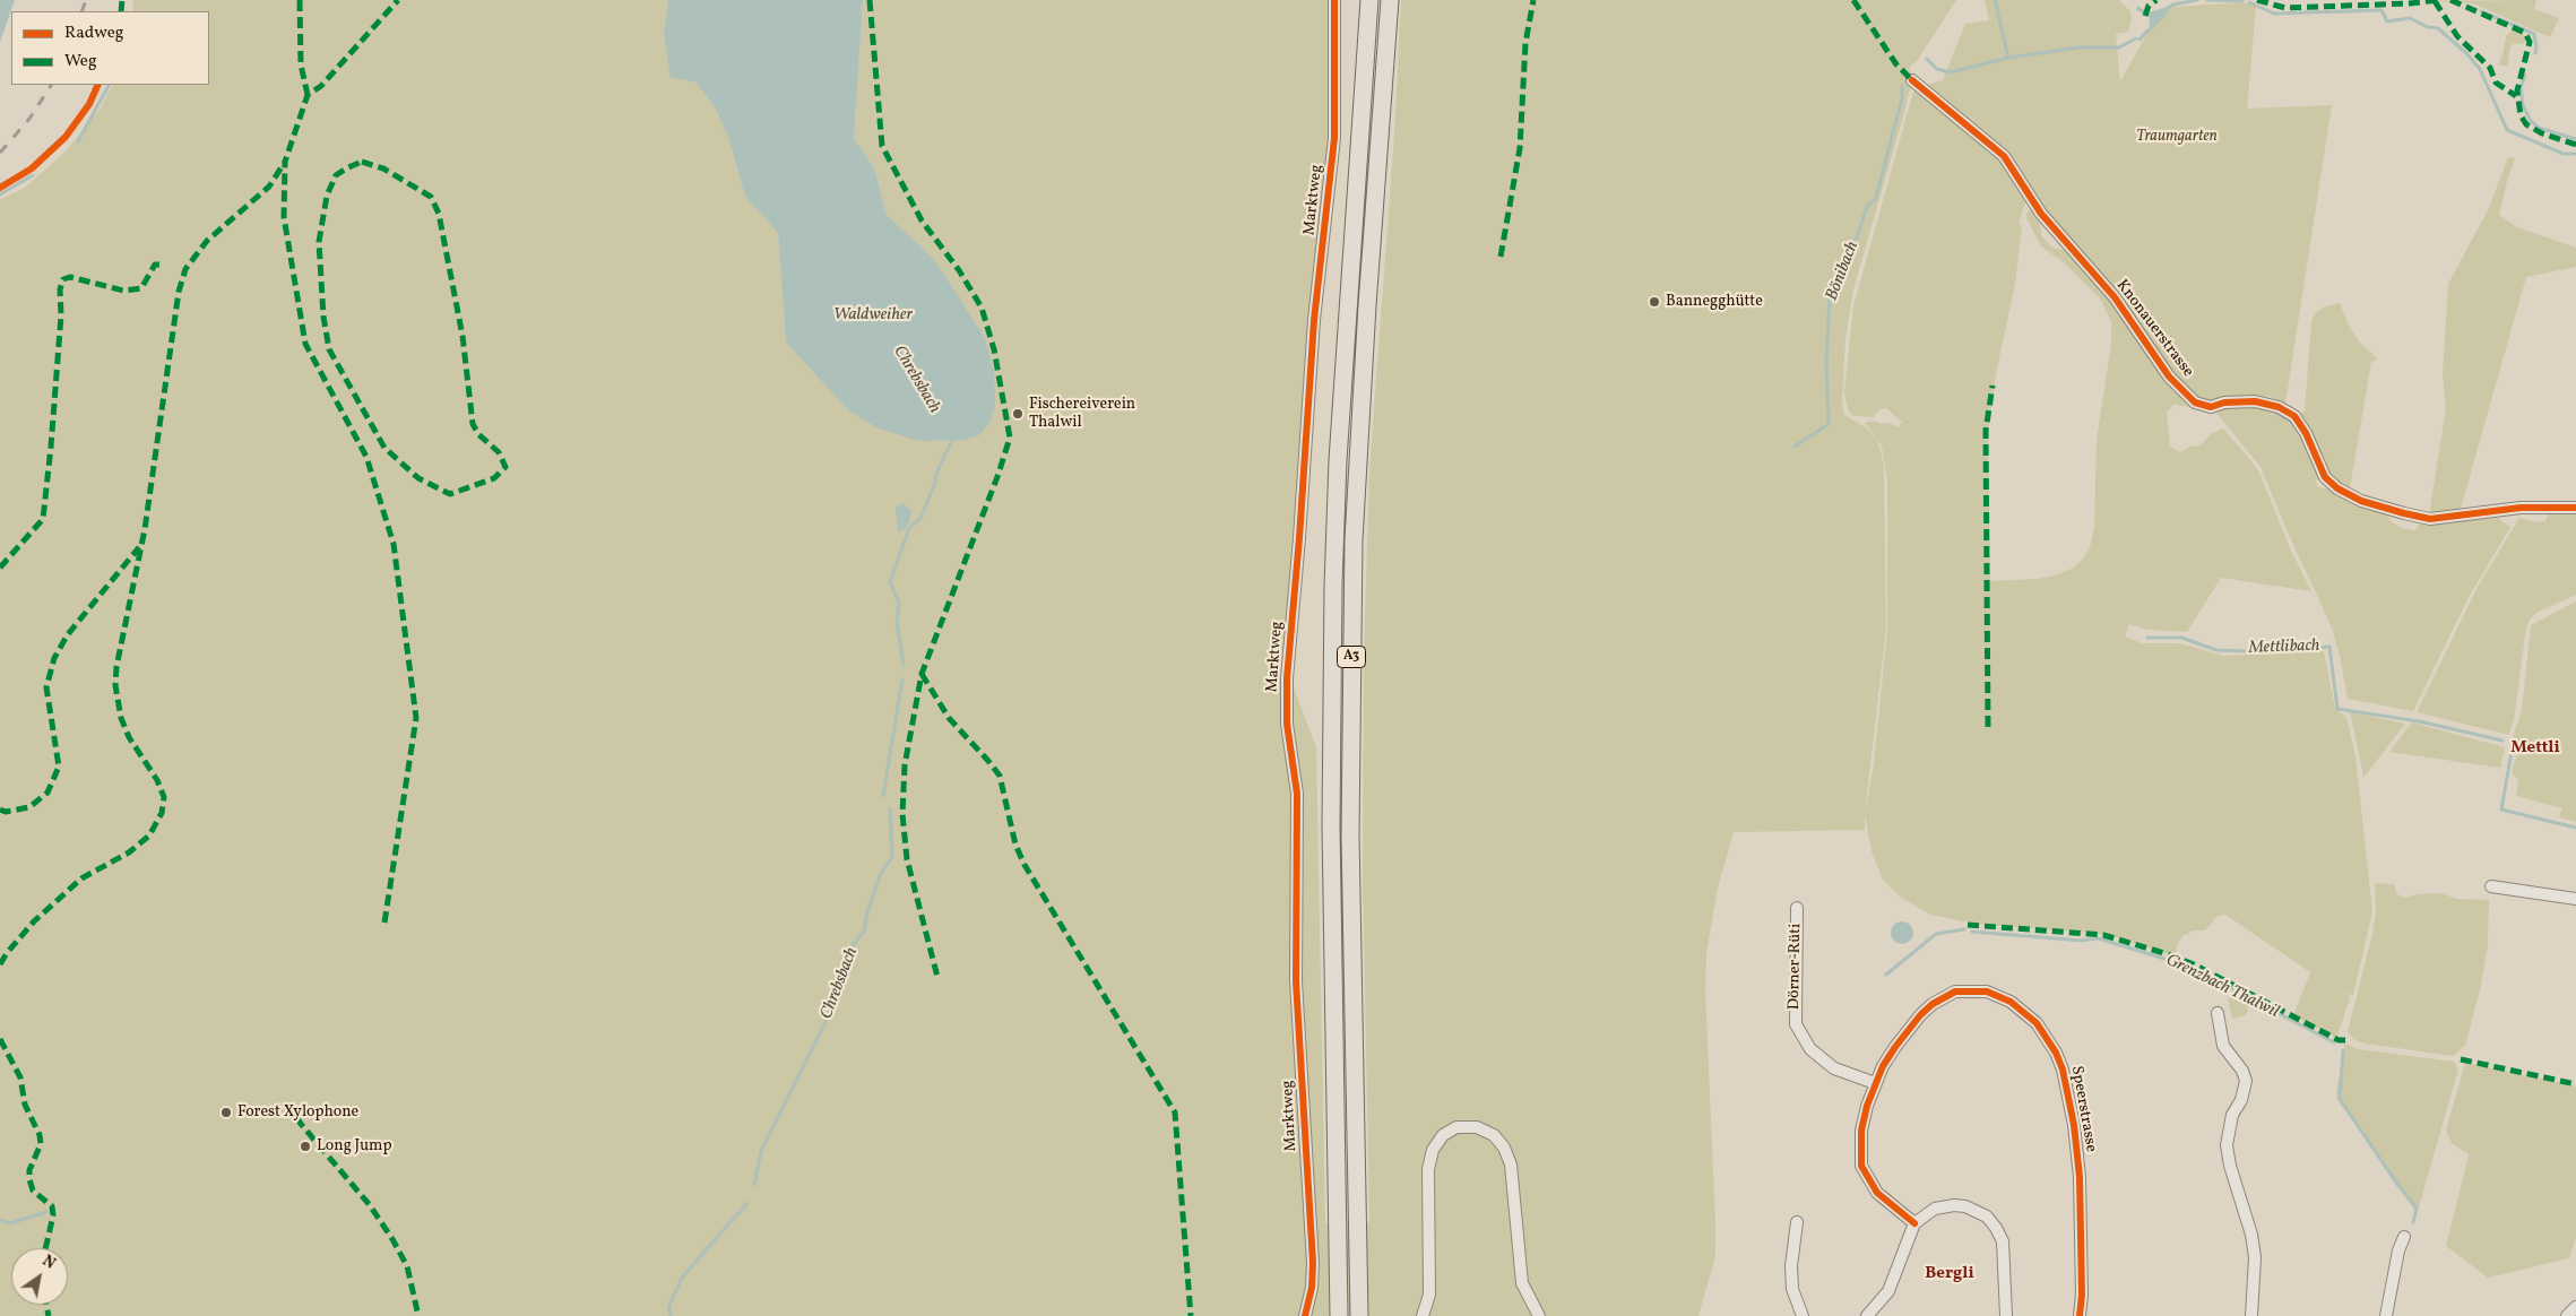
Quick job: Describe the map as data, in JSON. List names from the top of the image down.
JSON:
{
  "streets": {
    "highway": ["A3"],
    "street": [
      "Marktweg",
      "Knonauerstrasse",
      "Dörner-Rüti",
      "Speerstrasse"
    ]
  },
  "crossings": [
    ["Dörner-Rüti", "Speerstrasse"]
  ],
  "districts": ["Mettli", "Bergli"],
  "water": [
    "Bönibach",
    "Waldweiher",
    "Chrebsbach",
    "Mettlibach",
    "Grenzbach Thalwil"
  ],
  "parks": ["Traumgarten"],
  "places": [
    "Bannegghütte",
    "Fischereiverein Thalwil",
    "Forest Xylophone",
    "Long Jump"
  ],
  "legend": ["Radweg", "Weg"],
  "north": "top right"
}
